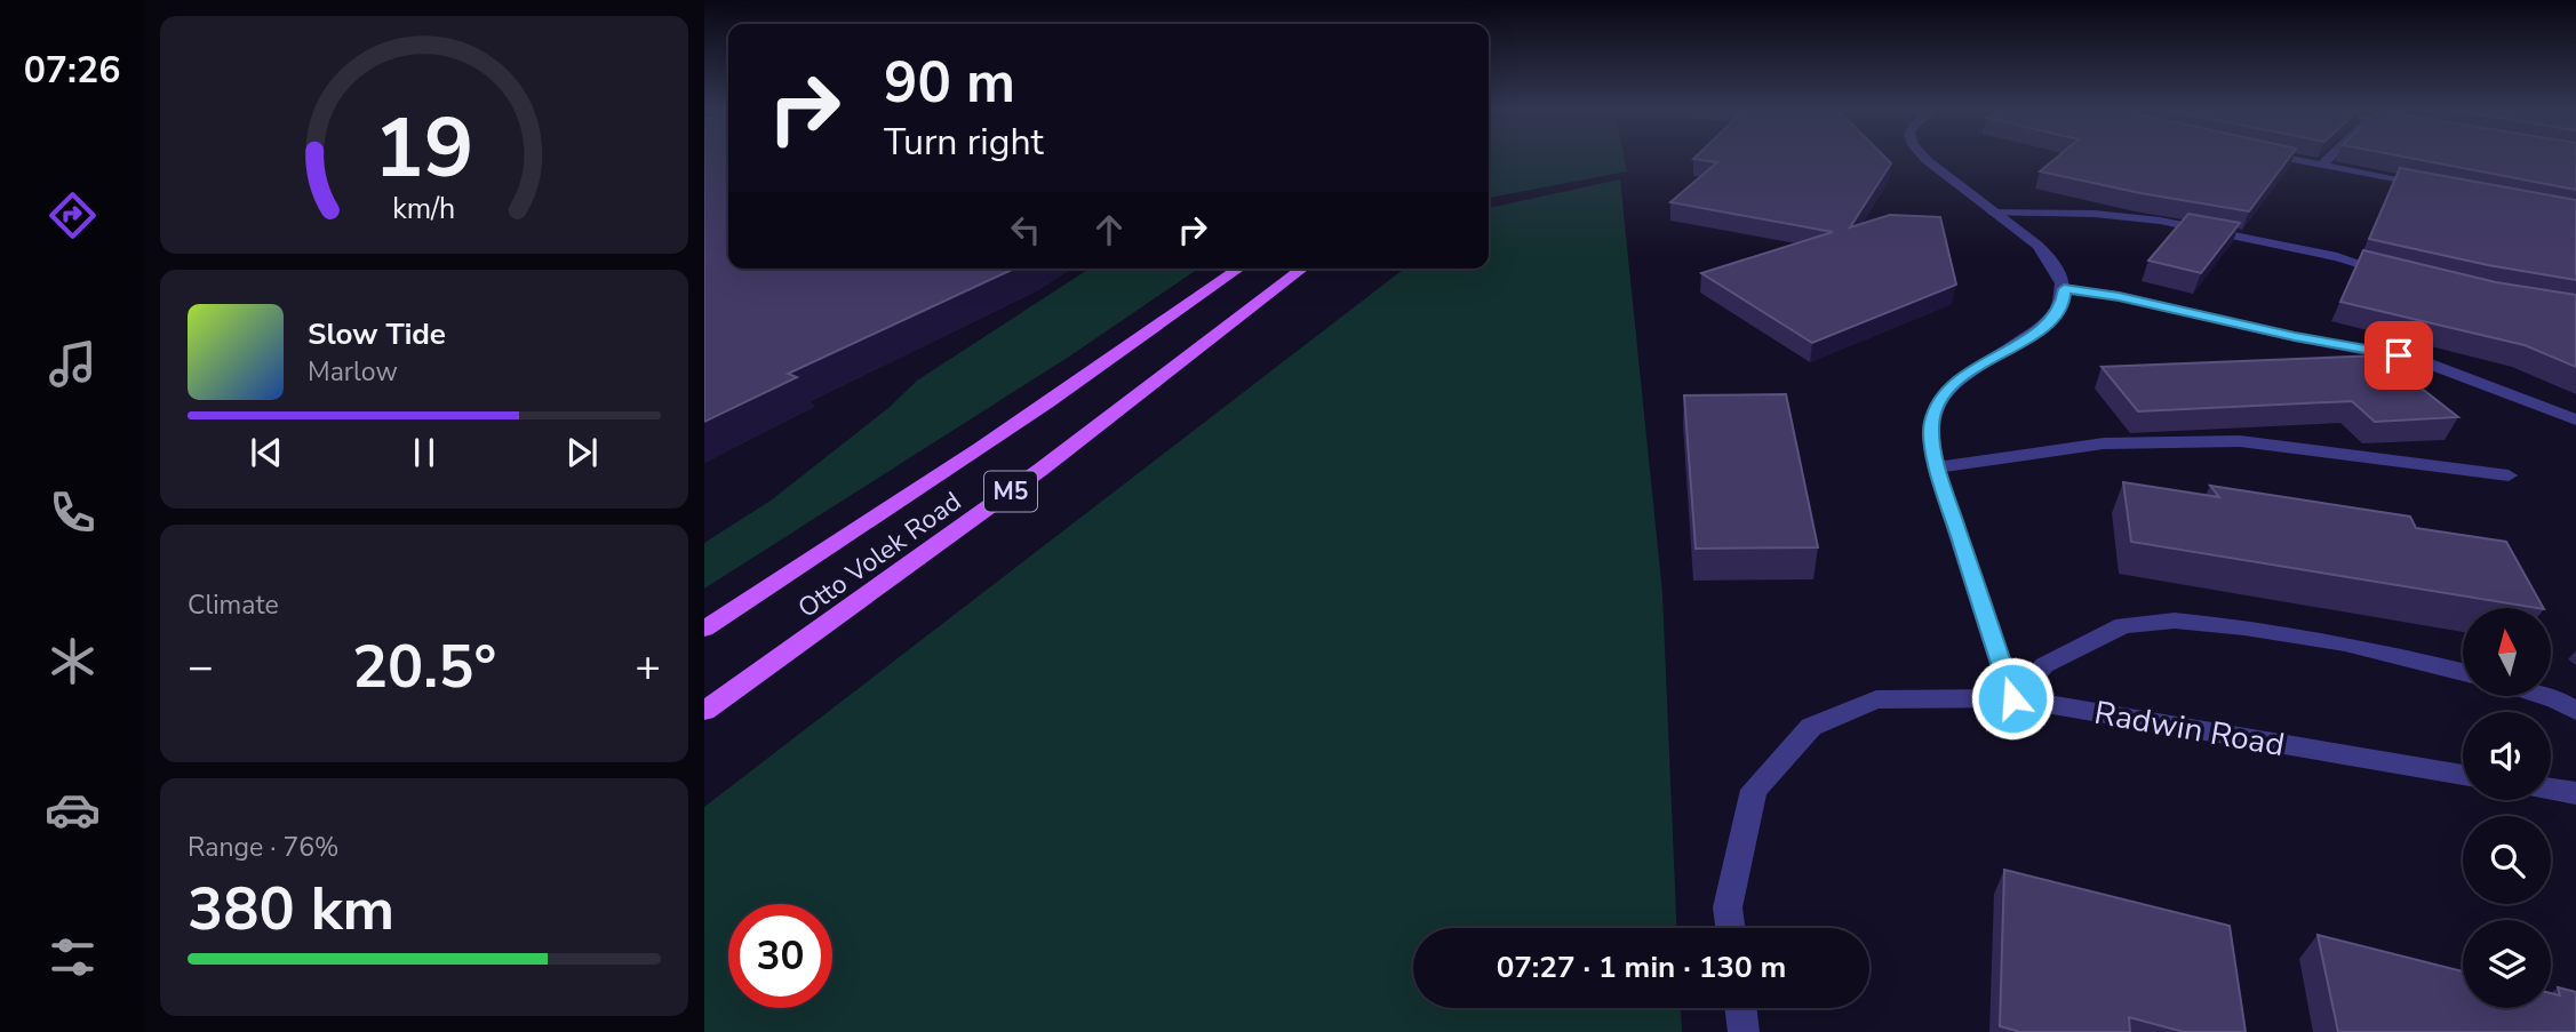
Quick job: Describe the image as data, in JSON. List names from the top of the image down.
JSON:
{
  "streets": {
    "main road": ["M5", "Otto Volek Road"],
    "street": ["Radwin Road"]
  },
  "north": "top",
  "page": {
    "tabs": "07:26",
    "turn": ["90 m", "Turn right"],
    "song": ["Slow Tide", "Marlow"],
    "tile": [
      "Climate",
      ["Range · 76%", "380 km"]
    ],
    "heat": ["−", "20.5°", "+"],
    "limit": "30",
    "trip": "07:27 · 1 min · 130 m",
    "gauge": ["19", "km/h"]
  }
}
